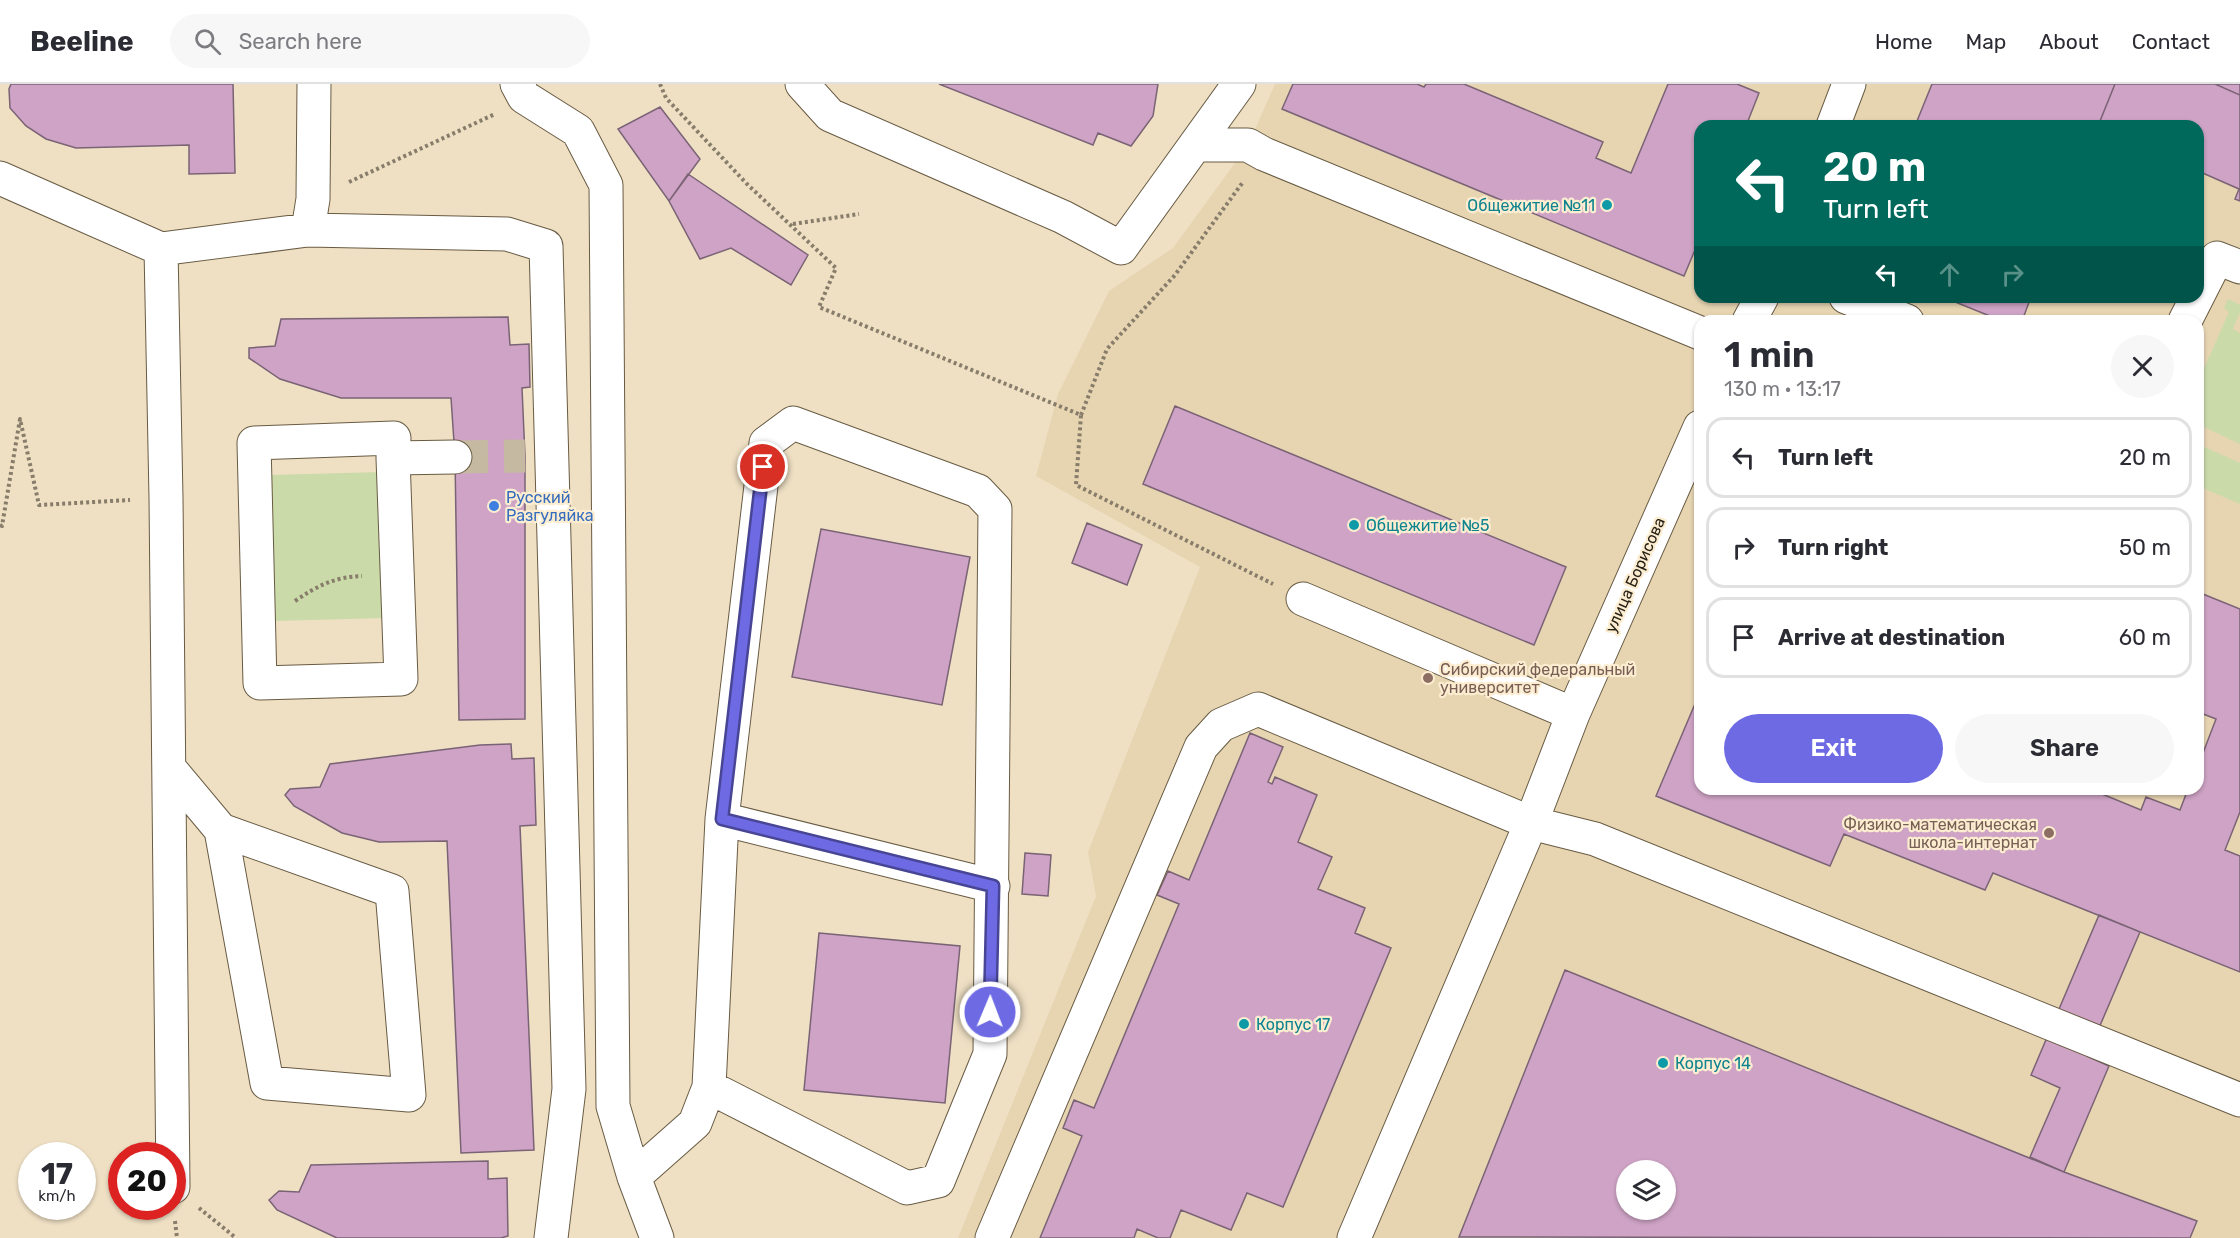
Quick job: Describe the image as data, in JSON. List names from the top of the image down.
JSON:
{
  "streets": {
    "street": ["улица Борисова"]
  },
  "places": [
    "Общежитие №11",
    "Русский Разгуляйка",
    "Общежитие №5",
    "Сибирский федеральный университет",
    "Физико-математическая школа-интернат",
    "Корпус 17",
    "Корпус 14"
  ],
  "page": {
    "header": "Beeline",
    "search": "Search here",
    "nav": [
      "Home",
      "Map",
      "About",
      "Contact"
    ],
    "turn": ["20 m", "Turn left"],
    "heading": ["1 min", "130 m · 13:17"],
    "list": [
      {
        "name": "Turn left",
        "value": "20 m"
      },
      {
        "name": "Turn right",
        "value": "50 m"
      },
      {
        "name": "Arrive at destination",
        "value": "60 m"
      }
    ],
    "buttons": ["Exit", "Share"],
    "speed": "17 km/h",
    "limit": "20"
  }
}
